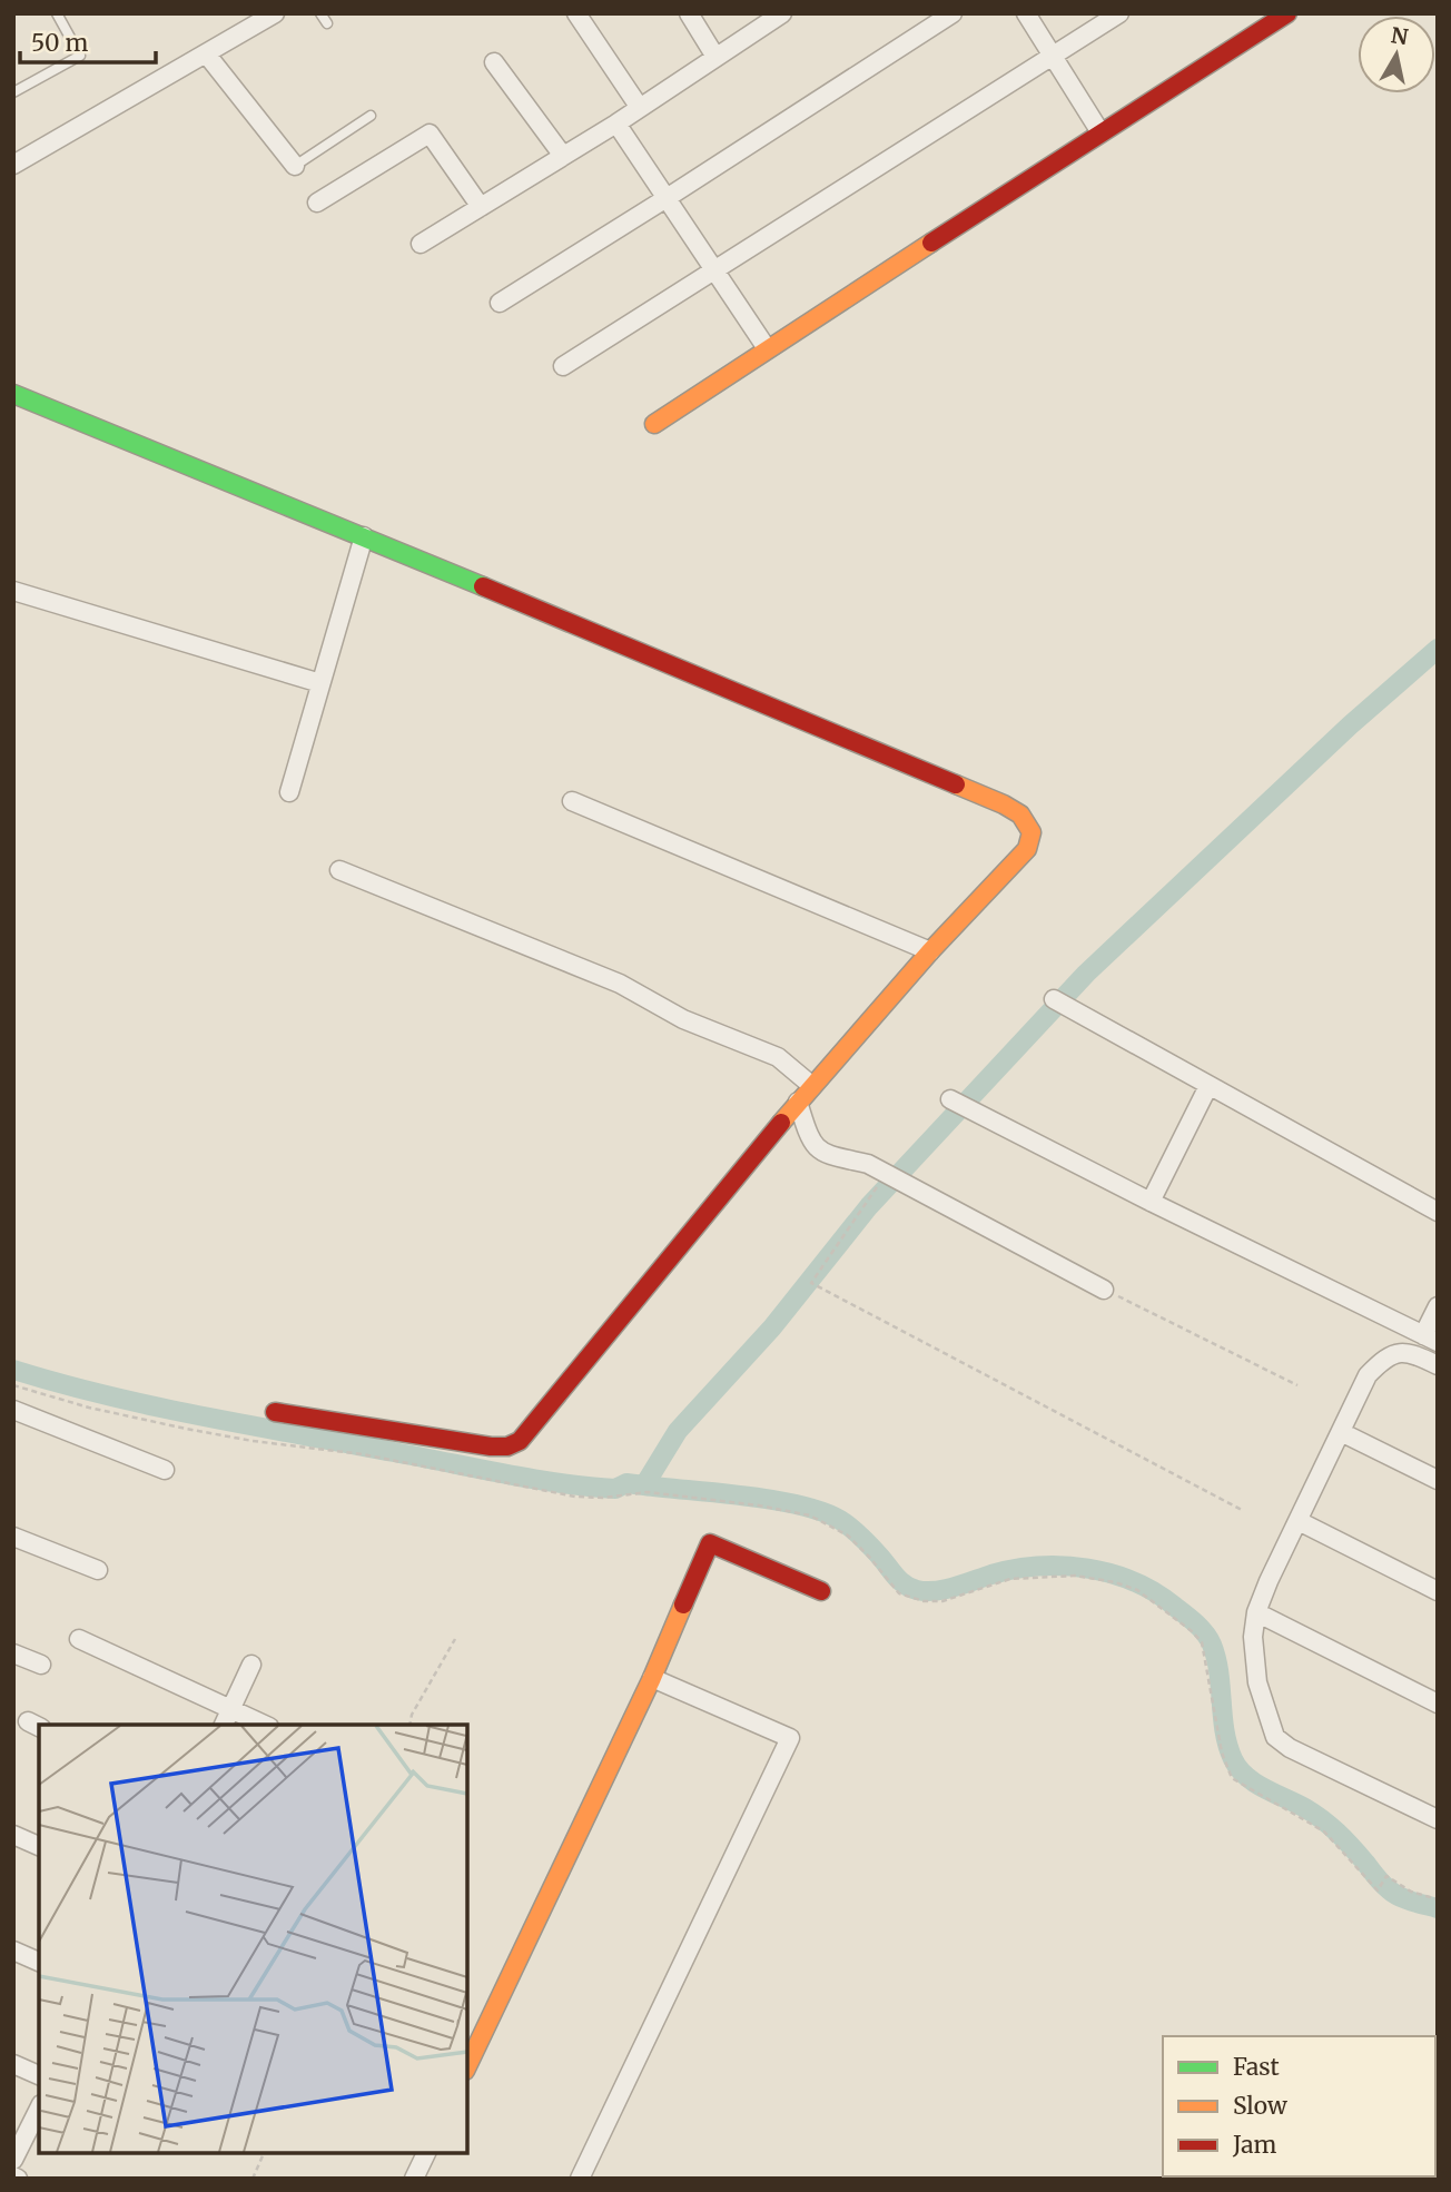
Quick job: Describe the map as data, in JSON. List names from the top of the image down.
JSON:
{
  "legend": ["Fast", "Slow", "Jam"],
  "scale_bar": "50 m",
  "north": "top"
}
